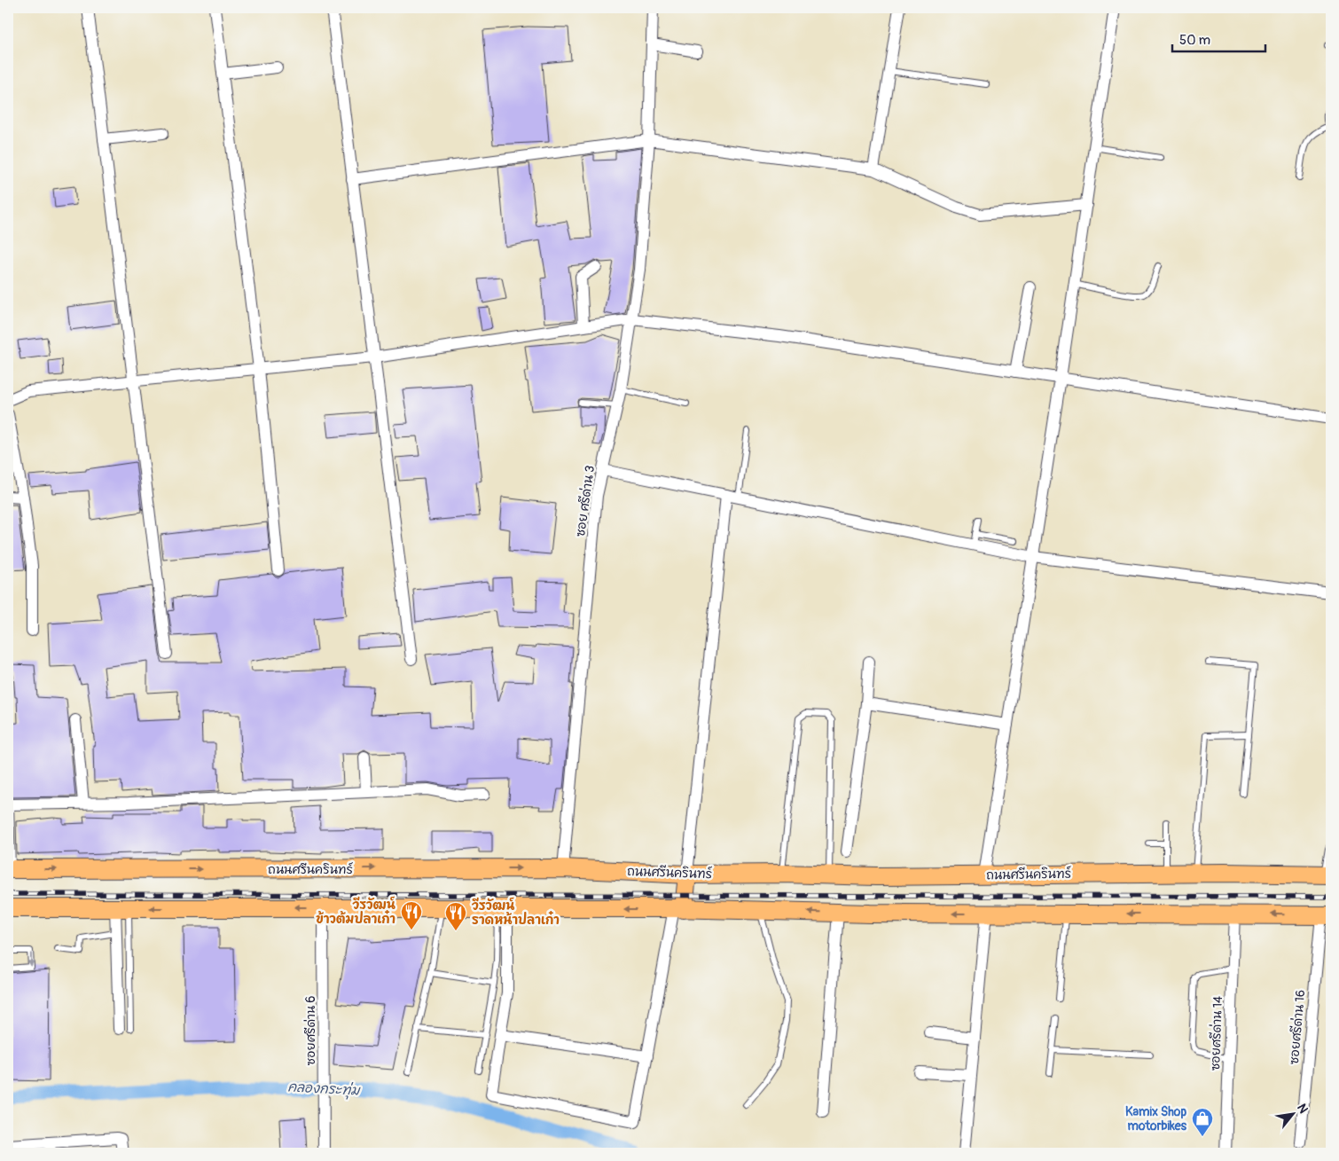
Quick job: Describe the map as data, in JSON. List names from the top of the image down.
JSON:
{
  "streets": {
    "main road": ["ถนนศรีนครินทร์"],
    "street": [
      "ซอย ศรีด่าน 3",
      "ซอยศรีด่าน 16",
      "ซอยศรีด่าน 6",
      "ซอยศรีด่าน 14"
    ]
  },
  "crossings": [
    ["ซอย ศรีด่าน 3", "ถนนศรีนครินทร์"]
  ],
  "water": ["คลองกระทุ่ม"],
  "places": {
    "restaurant": ["วีรวัฒน์ ข้าวต้มปลาเก๋า", "วีรวัฒน์ ราดหน้าปลาเก๋า"],
    "shop": ["Kamix Shop motorbikes"]
  },
  "scale_bar": "50 m",
  "north": "top right"
}
